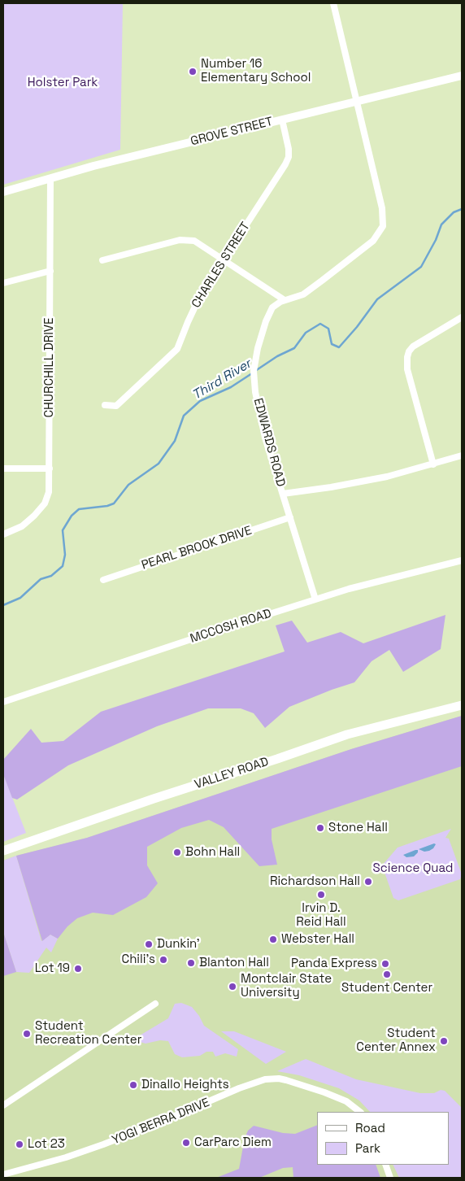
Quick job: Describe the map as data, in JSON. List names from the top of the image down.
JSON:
{
  "streets": {
    "main road": ["VALLEY ROAD"],
    "street": [
      "GROVE STREET",
      "CHARLES STREET",
      "CHURCHILL DRIVE",
      "EDWARDS ROAD",
      "PEARL BROOK DRIVE",
      "MCCOSH ROAD",
      "YOGI BERRA DRIVE"
    ]
  },
  "crossings": [
    ["GROVE STREET", "CHARLES STREET"],
    ["GROVE STREET", "CHURCHILL DRIVE"],
    ["GROVE STREET", "EDWARDS ROAD"],
    ["EDWARDS ROAD", "PEARL BROOK DRIVE"],
    ["EDWARDS ROAD", "MCCOSH ROAD"]
  ],
  "water": ["Third River"],
  "parks": ["Holster Park", "Science Quad"],
  "places": [
    "Number 16 Elementary School",
    "Stone Hall",
    "Bohn Hall",
    "Richardson Hall",
    "Irvin D. Reid Hall",
    "Webster Hall",
    "Dunkin'",
    "Chili's",
    "Blanton Hall",
    "Panda Express",
    "Lot 19",
    "Student Center",
    "Montclair State University",
    "Student Recreation Center",
    "Student Center Annex",
    "Dinallo Heights",
    "CarParc Diem",
    "Lot 23"
  ],
  "legend": ["Road", "Park"]
}
